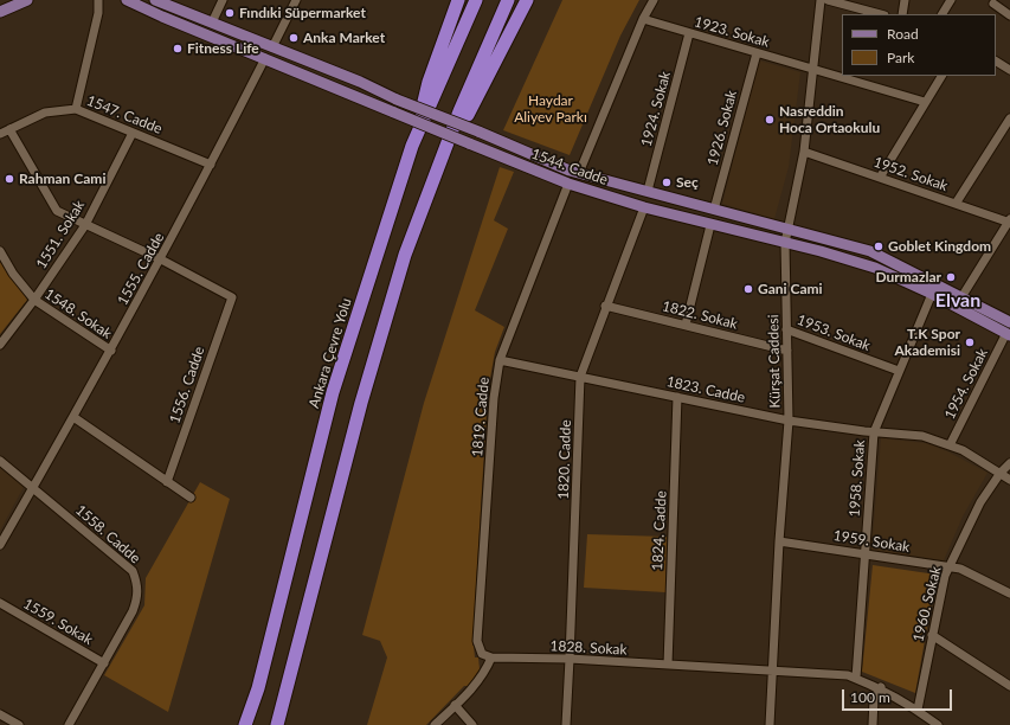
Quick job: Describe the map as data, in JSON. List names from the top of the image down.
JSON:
{
  "streets": {
    "highway": ["Ankara Çevre Yolu"],
    "main road": ["1544. Cadde"],
    "street": [
      "1923. Sokak",
      "1924. Sokak",
      "1547. Cadde",
      "1926. Sokak",
      "1952. Sokak",
      "1551. Sokak",
      "1555. Cadde",
      "1548. Sokak",
      "1822. Sokak",
      "1953. Sokak",
      "Kürşat Caddesi",
      "1954. Sokak",
      "1556. Cadde",
      "1823. Cadde",
      "1819. Cadde",
      "1820. Cadde",
      "1958. Sokak",
      "1824. Cadde",
      "1558. Cadde",
      "1959. Sokak",
      "1960. Sokak",
      "1559. Sokak",
      "1828. Sokak"
    ]
  },
  "crossings": [
    ["1923. Sokak", "1924. Sokak"],
    ["1923. Sokak", "1926. Sokak"],
    ["1923. Sokak", "Kürşat Caddesi"],
    ["1924. Sokak", "1544. Cadde"],
    ["1547. Cadde", "1551. Sokak"],
    ["1547. Cadde", "1555. Cadde"],
    ["1926. Sokak", "1544. Cadde"],
    ["1544. Cadde", "1555. Cadde"],
    ["1544. Cadde", "Kürşat Caddesi"],
    ["1544. Cadde", "1954. Sokak"],
    ["1544. Cadde", "1819. Cadde"],
    ["1544. Cadde", "1820. Cadde"],
    ["1544. Cadde", "1958. Sokak"],
    ["1952. Sokak", "Kürşat Caddesi"],
    ["1551. Sokak", "1548. Sokak"],
    ["1555. Cadde", "1548. Sokak"],
    ["1555. Cadde", "1556. Cadde"],
    ["1555. Cadde", "1558. Cadde"],
    ["1822. Sokak", "Kürşat Caddesi"],
    ["1822. Sokak", "1820. Cadde"],
    ["1953. Sokak", "Kürşat Caddesi"],
    ["1953. Sokak", "1958. Sokak"],
    ["Kürşat Caddesi", "1823. Cadde"],
    ["Kürşat Caddesi", "1959. Sokak"],
    ["Kürşat Caddesi", "1828. Sokak"],
    ["1954. Sokak", "1823. Cadde"],
    ["1823. Cadde", "1819. Cadde"],
    ["1823. Cadde", "1820. Cadde"],
    ["1823. Cadde", "1958. Sokak"],
    ["1823. Cadde", "1824. Cadde"],
    ["1823. Cadde", "1960. Sokak"],
    ["1819. Cadde", "1828. Sokak"],
    ["1820. Cadde", "1828. Sokak"],
    ["1958. Sokak", "1959. Sokak"],
    ["1958. Sokak", "1828. Sokak"],
    ["1824. Cadde", "1828. Sokak"],
    ["1558. Cadde", "1559. Sokak"],
    ["1959. Sokak", "1960. Sokak"],
    ["1960. Sokak", "1828. Sokak"]
  ],
  "districts": ["Elvan"],
  "parks": ["Haydar Aliyev Parkı"],
  "places": [
    "Fındıki Süpermarket",
    "Anka Market",
    "Fitness Life",
    "Nasreddin Hoca Ortaokulu",
    "Rahman Cami",
    "Seç",
    "Goblet Kingdom",
    "Durmazlar",
    "Gani Cami",
    "T.K Spor Akademisi"
  ],
  "legend": ["Road", "Park"],
  "scale_bar": "100 m"
}
